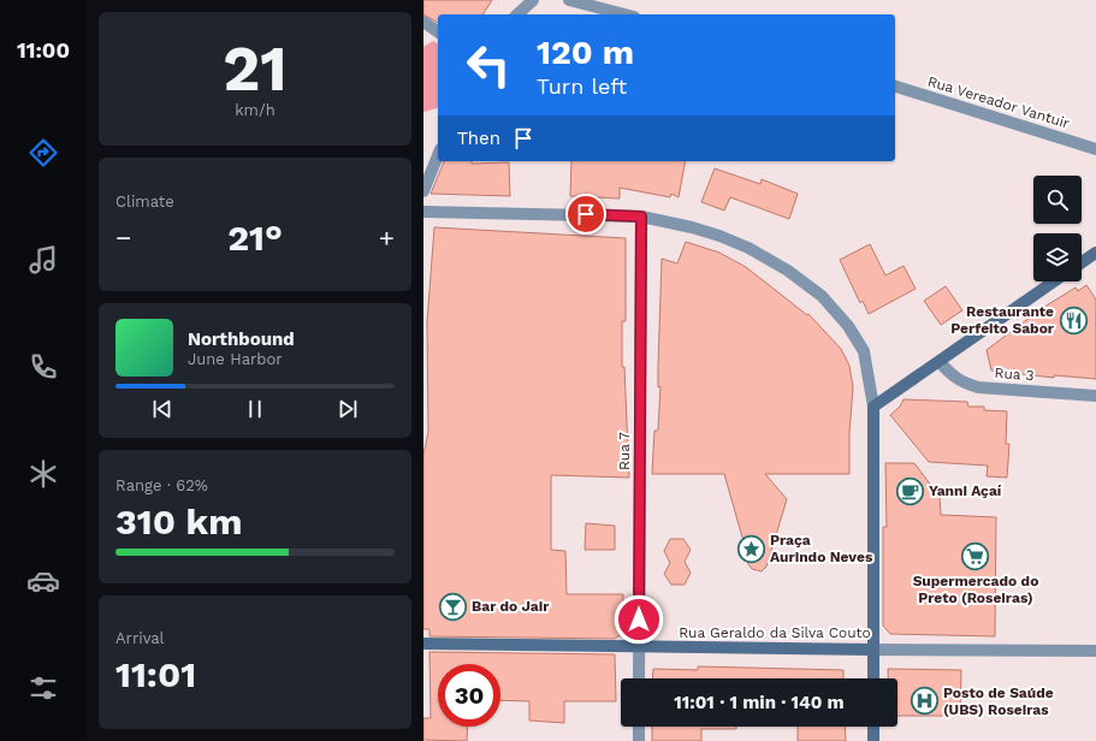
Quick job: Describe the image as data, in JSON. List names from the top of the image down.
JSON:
{
  "streets": {
    "street": [
      "Rua Vereador Vantuir",
      "Rua 3",
      "Rua 7",
      "Rua Geraldo da Silva Couto"
    ]
  },
  "crossings": [
    ["Rua 7", "Rua Geraldo da Silva Couto"]
  ],
  "places": {
    "restaurant": ["Restaurante Perfeito Sabor"],
    "cafe": ["Yanni Açaí"],
    "place": ["Praça Aurindo Neves"],
    "supermarket": ["Supermercado do Preto (Roseiras)"],
    "bar": ["Bar do Jair"],
    "hospital": ["Posto de Saúde (UBS) Roseiras"]
  },
  "page": {
    "tabs": "11:00",
    "tile": [
      ["21", "km/h"],
      "Climate",
      ["Range · 62%", "310 km"],
      ["Arrival", "11:01"]
    ],
    "turn": ["120 m", "Turn left"],
    "then": "Then",
    "heat": ["−", "21°", "+"],
    "song": ["Northbound", "June Harbor"],
    "limit": "30",
    "trip": "11:01 · 1 min · 140 m"
  }
}
